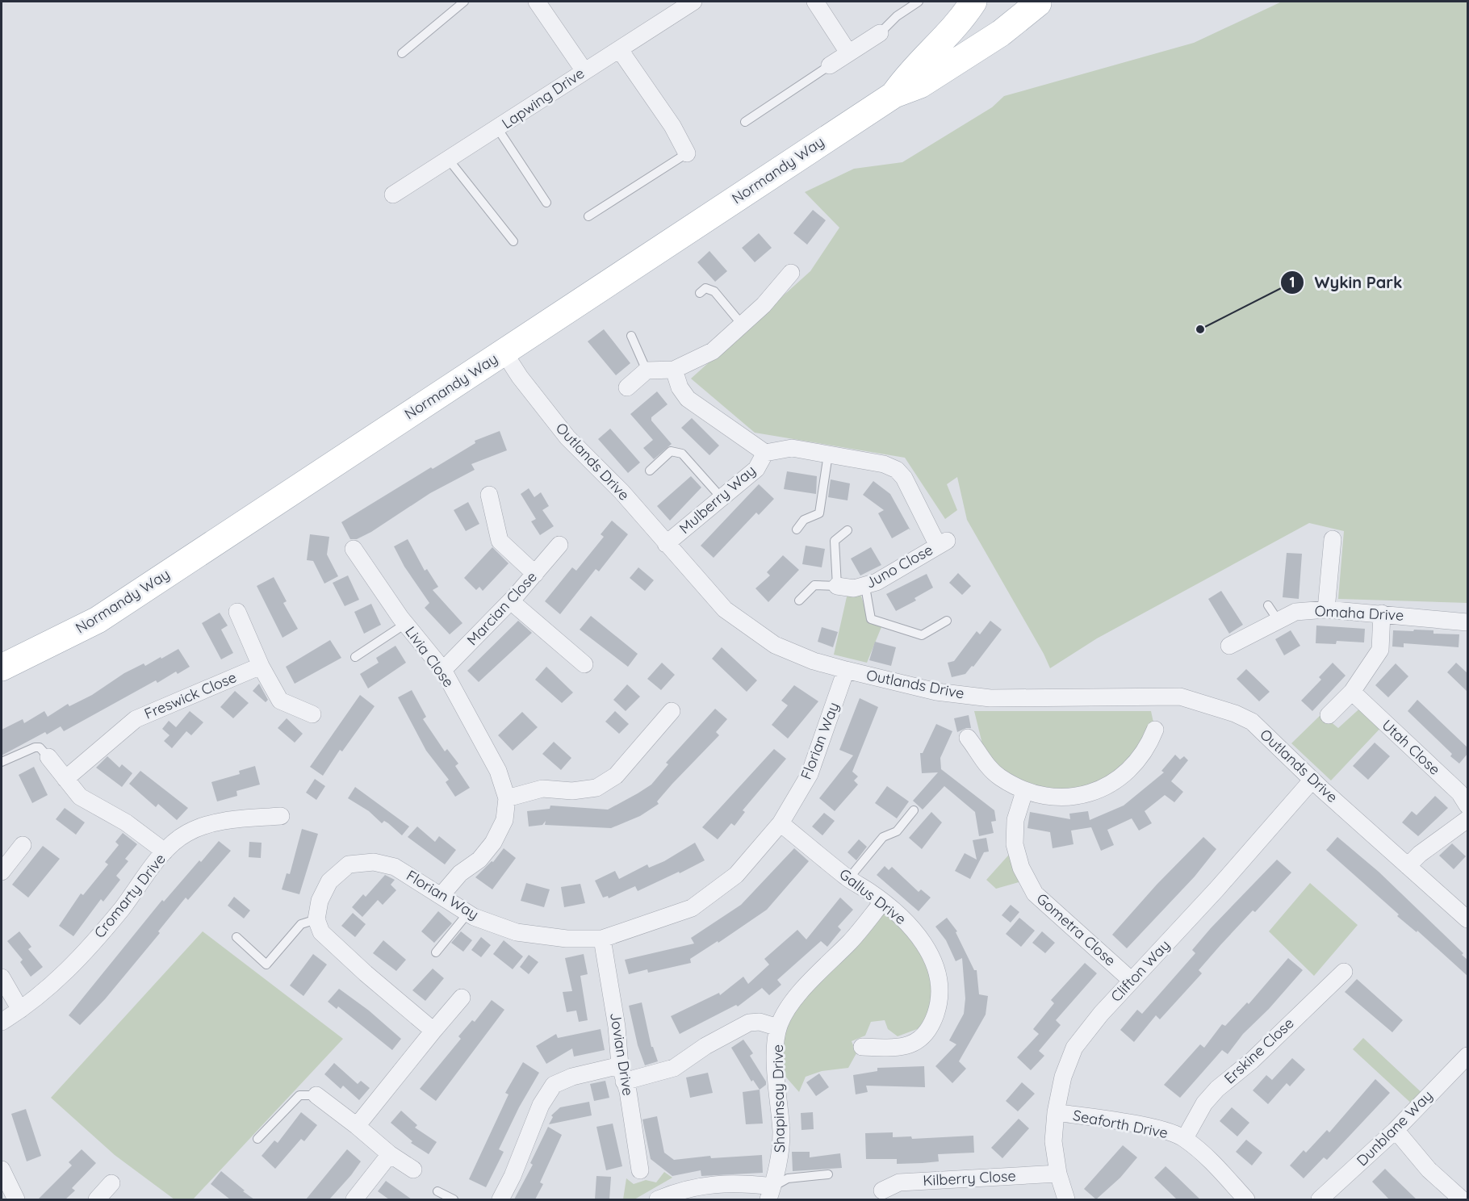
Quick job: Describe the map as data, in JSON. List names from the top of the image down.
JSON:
{
  "streets": {
    "main road": ["Normandy Way"],
    "street": [
      "Lapwing Drive",
      "Outlands Drive",
      "Mulberry Way",
      "Juno Close",
      "Marcian Close",
      "Omaha Drive",
      "Livia Close",
      "Freswick Close",
      "Florian Way",
      "Utah Close",
      "Cromarty Drive",
      "Gallus Drive",
      "Gometra Close",
      "Clifton Way",
      "Erskine Close",
      "Jovian Drive",
      "Shapinsay Drive",
      "Seaforth Drive",
      "Dunblane Way",
      "Kilberry Close"
    ]
  },
  "crossings": [
    ["Normandy Way", "Outlands Drive"],
    ["Outlands Drive", "Mulberry Way"],
    ["Outlands Drive", "Florian Way"],
    ["Outlands Drive", "Clifton Way"],
    ["Mulberry Way", "Juno Close"],
    ["Marcian Close", "Livia Close"],
    ["Florian Way", "Gallus Drive"],
    ["Florian Way", "Jovian Drive"],
    ["Gallus Drive", "Shapinsay Drive"],
    ["Gometra Close", "Clifton Way"],
    ["Clifton Way", "Seaforth Drive"],
    ["Clifton Way", "Kilberry Close"],
    ["Erskine Close", "Seaforth Drive"]
  ],
  "places": ["Wykin Park"]
}
